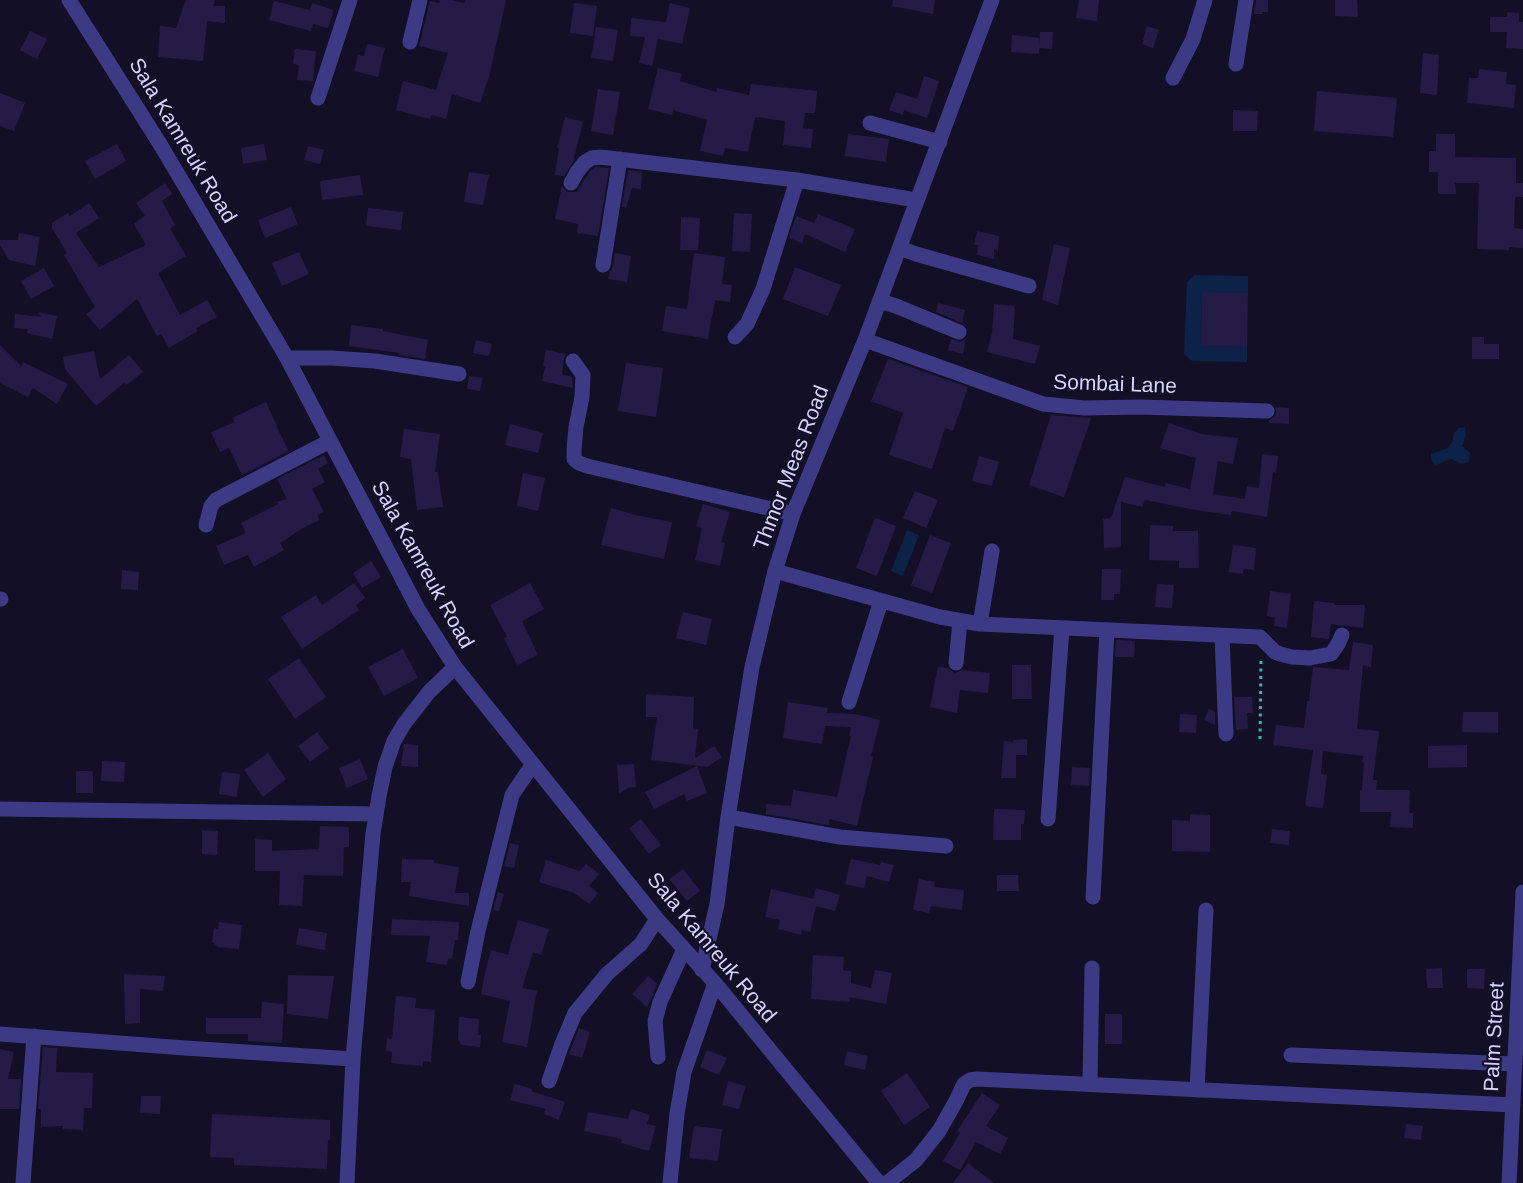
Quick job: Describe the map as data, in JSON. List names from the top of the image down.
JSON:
{
  "streets": {
    "street": [
      "Sala Kamreuk Road",
      "Sombai Lane",
      "Thmor Meas Road",
      "Palm Street"
    ]
  },
  "crossings": [
    ["Sala Kamreuk Road", "Thmor Meas Road"],
    ["Sombai Lane", "Thmor Meas Road"]
  ]
}
